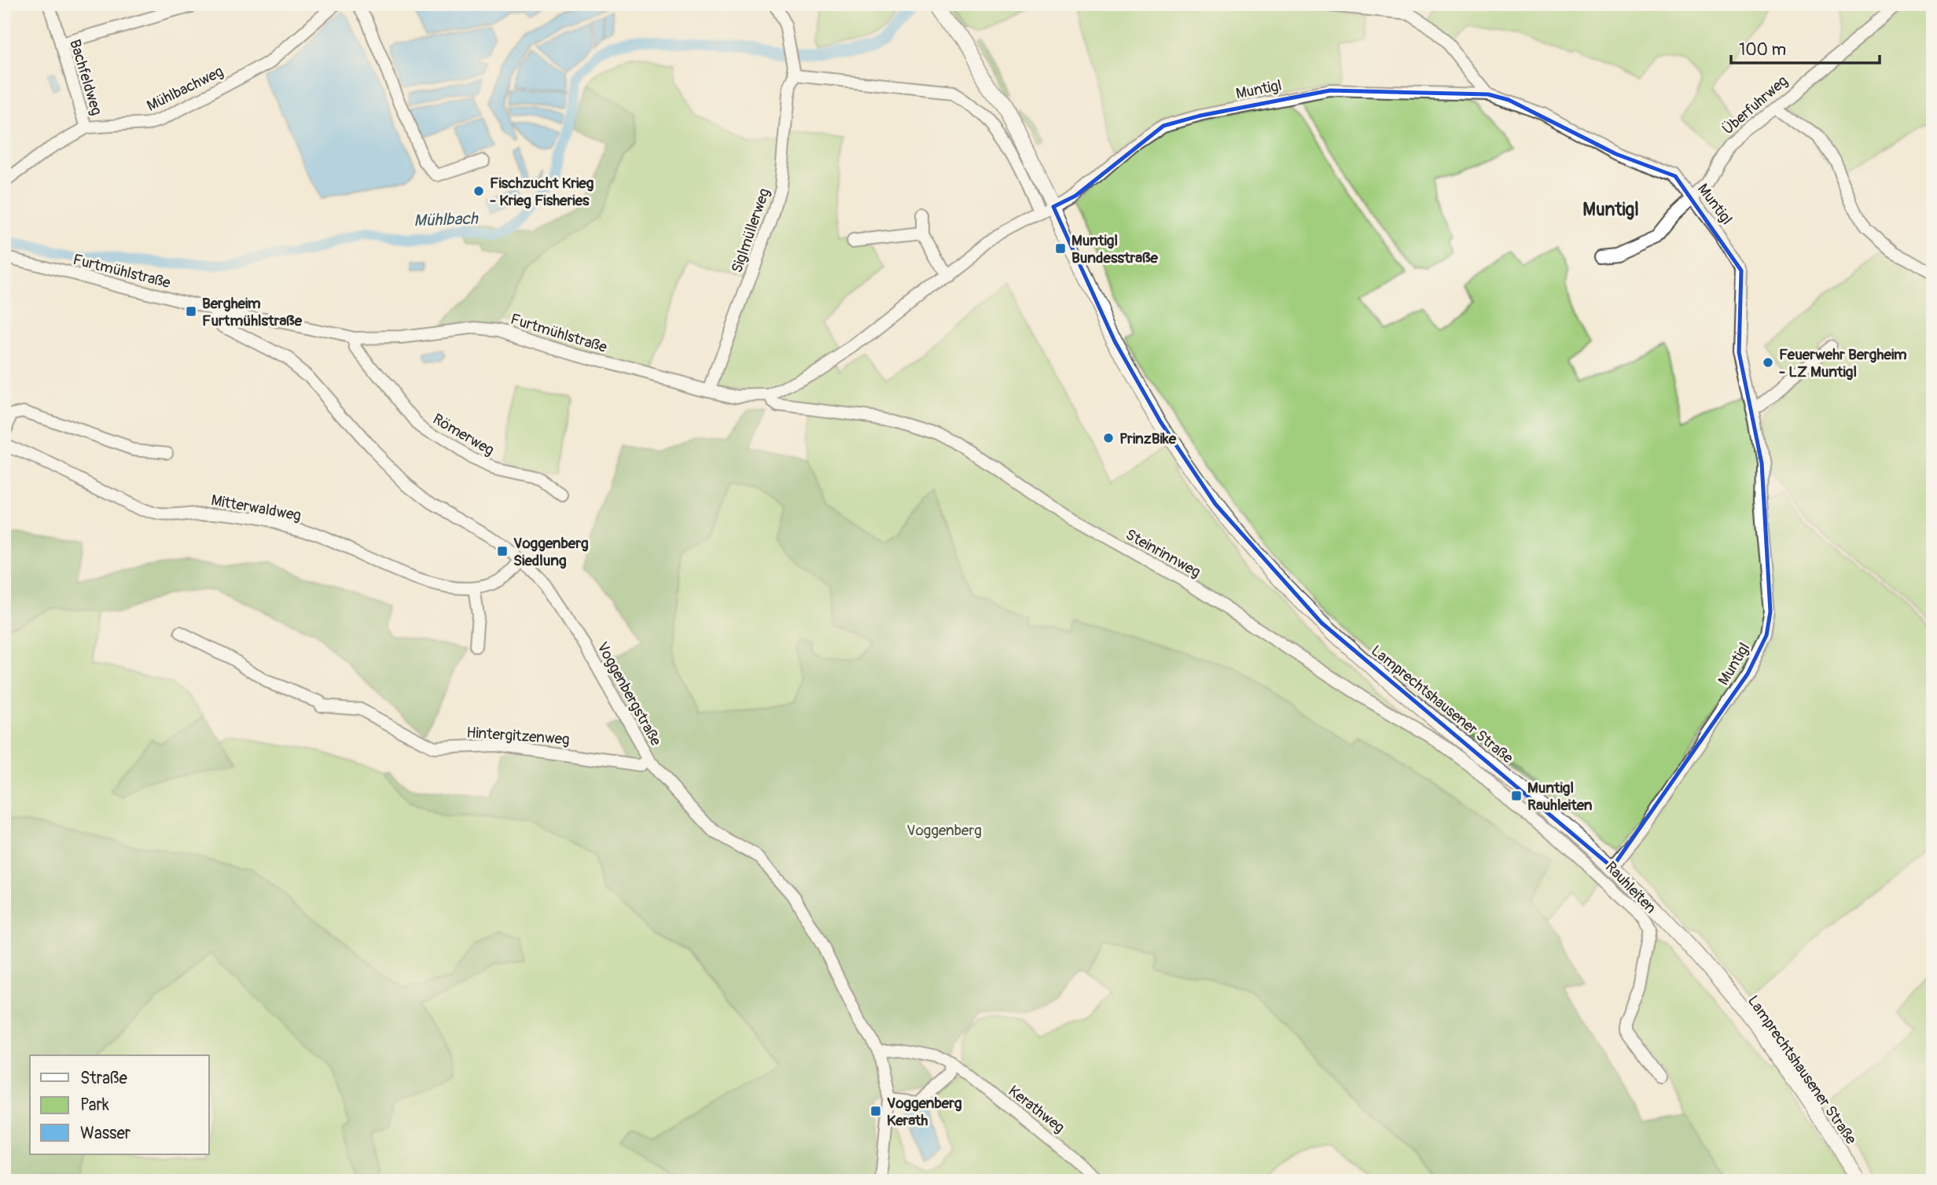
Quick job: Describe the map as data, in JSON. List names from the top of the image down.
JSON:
{
  "streets": {
    "main road": ["Lamprechtshausener Straße"],
    "street": [
      "Bachfeldweg",
      "Mühlbachweg",
      "Muntigl",
      "Überfuhrweg",
      "Siglmüllerweg",
      "Furtmühlstraße",
      "Römerweg",
      "Mitterwaldweg",
      "Steinrinnweg",
      "Voggenbergstraße",
      "Hintergitzenweg",
      "Rauhleiten",
      "Kerathweg"
    ]
  },
  "crossings": [
    ["Bachfeldweg", "Mühlbachweg"],
    ["Muntigl", "Überfuhrweg"],
    ["Muntigl", "Furtmühlstraße"],
    ["Muntigl", "Lamprechtshausener Straße"],
    ["Siglmüllerweg", "Furtmühlstraße"],
    ["Furtmühlstraße", "Römerweg"],
    ["Furtmühlstraße", "Steinrinnweg"],
    ["Furtmühlstraße", "Voggenbergstraße"],
    ["Furtmühlstraße", "Lamprechtshausener Straße"],
    ["Mitterwaldweg", "Voggenbergstraße"],
    ["Steinrinnweg", "Rauhleiten"],
    ["Voggenbergstraße", "Hintergitzenweg"],
    ["Voggenbergstraße", "Kerathweg"]
  ],
  "districts": ["Muntigl"],
  "water": ["Mühlbach"],
  "parks": ["Voggenberg"],
  "places": {
    "other": ["Fischzucht Krieg - Krieg Fisheries", "Feuerwehr Bergheim - LZ Muntigl", "PrinzBike"],
    "transit": [
      "Muntigl Bundesstraße",
      "Bergheim Furtmühlstraße",
      "Voggenberg Siedlung",
      "Muntigl Rauhleiten",
      "Voggenberg Kerath"
    ]
  },
  "legend": ["Straße", "Park", "Wasser"],
  "scale_bar": "100 m"
}
